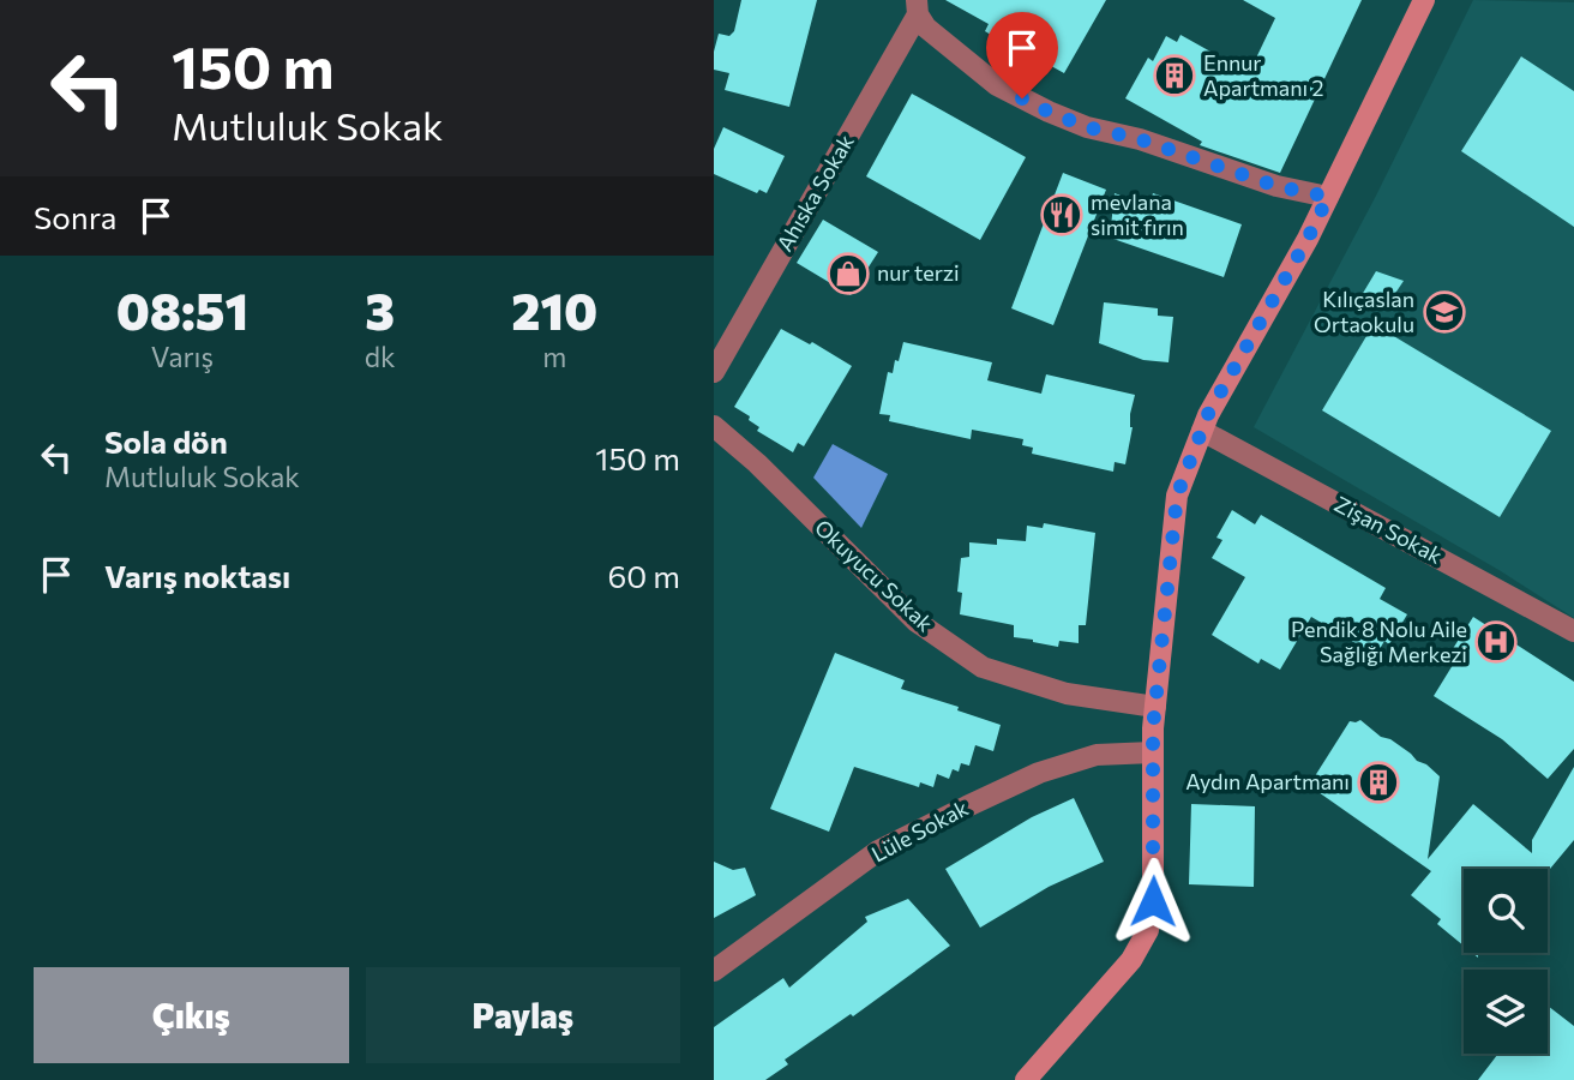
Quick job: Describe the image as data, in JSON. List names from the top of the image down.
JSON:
{
  "streets": {
    "street": [
      "Ahıska Sokak",
      "Zişan Sokak",
      "Okuyucu Sokak",
      "Lüle Sokak"
    ]
  },
  "places": {
    "building": ["Ennur Apartmanı 2", "Aydın Apartmanı"],
    "restaurant": ["mevlana simit fırın"],
    "shop": ["nur terzi"],
    "school or university": ["Kılıçaslan Ortaokulu"],
    "hospital": ["Pendik 8 Nolu Aile Sağlığı Merkezi"]
  },
  "page": {
    "turn": ["150 m", "Mutluluk Sokak"],
    "then": "Sonra",
    "eta": [
      "08:51",
      "Varış",
      "3",
      "dk",
      "210",
      "m"
    ],
    "list": [
      {
        "name": "Sola dön",
        "note": "Mutluluk Sokak",
        "value": "150 m"
      },
      {
        "name": "Varış noktası",
        "value": "60 m"
      }
    ],
    "buttons": ["Çıkış", "Paylaş"]
  }
}
